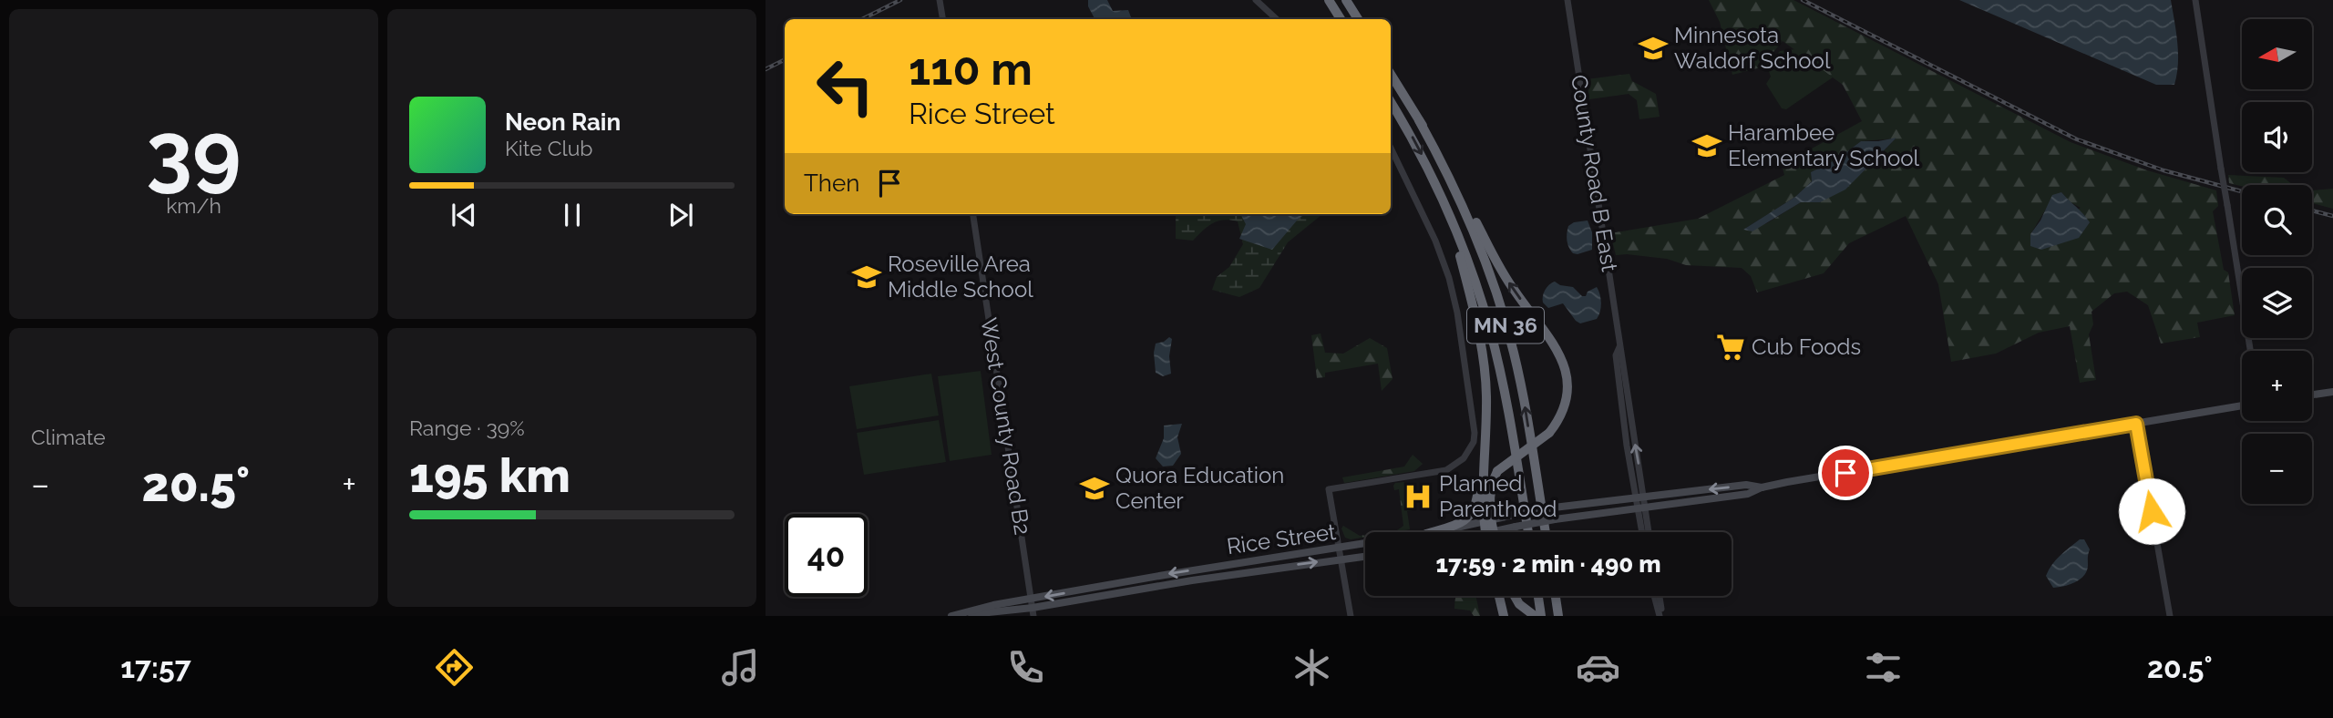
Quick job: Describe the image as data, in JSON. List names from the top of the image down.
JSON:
{
  "streets": {
    "highway": ["MN 36"],
    "main road": ["Rice Street"],
    "street": ["County Road B East", "West County Road B2"]
  },
  "crossings": [
    ["County Road B East", "Rice Street"],
    ["West County Road B2", "Rice Street"]
  ],
  "places": {
    "school or university": [
      "Minnesota Waldorf School",
      "Harambee Elementary School",
      "Roseville Area Middle School",
      "Quora Education Center"
    ],
    "supermarket": ["Cub Foods"],
    "hospital": ["Planned Parenthood"]
  },
  "north": "left",
  "page": {
    "tile": [
      ["39", "km/h"],
      "Climate",
      ["Range · 39%", "195 km"]
    ],
    "map_buttons": ["+", "−"],
    "turn": ["110 m", "Rice Street"],
    "song": ["Neon Rain", "Kite Club"],
    "then": "Then",
    "heat": ["−", "20.5°", "+"],
    "limit": "40",
    "trip": "17:59 · 2 min · 490 m",
    "tabs": ["17:57", "20.5°"]
  }
}
